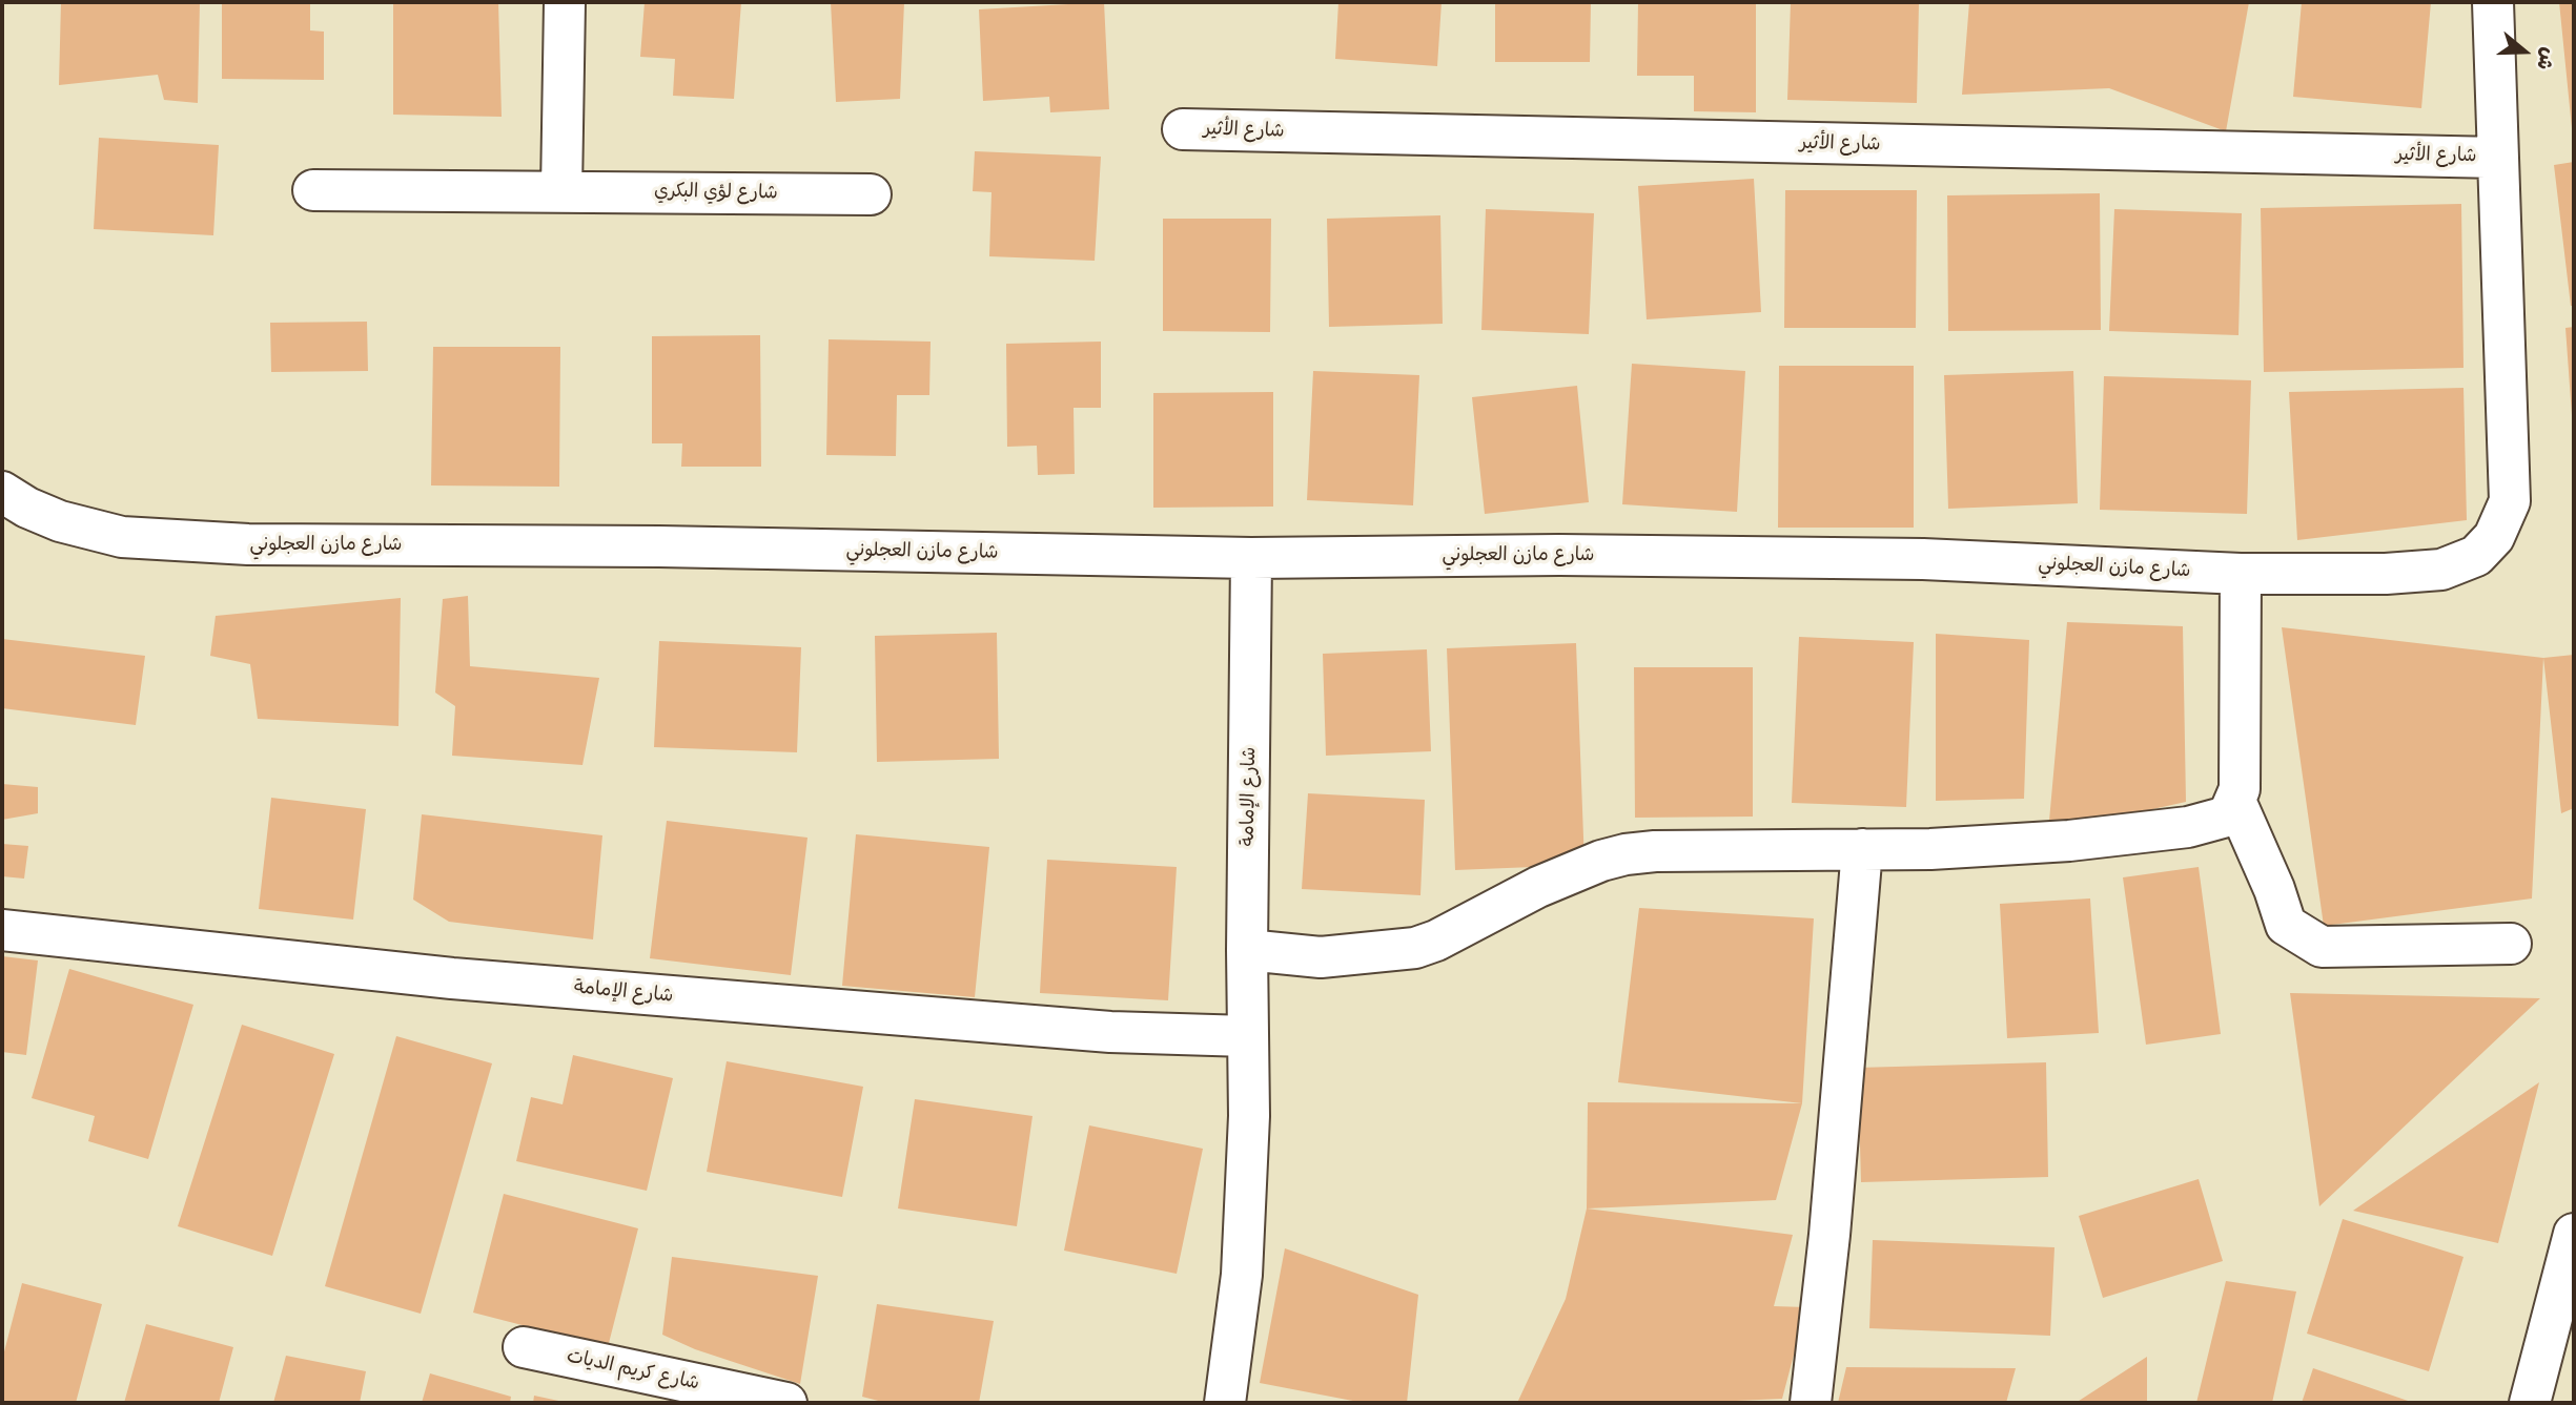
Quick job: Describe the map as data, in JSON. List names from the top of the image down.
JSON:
{
  "streets": {
    "street": [
      "شارع الأثير",
      "شارع لؤي البكري",
      "شارع مازن العجلوني",
      "شارع الإمامة",
      "شارع كريم الديات"
    ]
  },
  "crossings": [
    ["شارع الأثير", "شارع مازن العجلوني"],
    ["شارع مازن العجلوني", "شارع الإمامة"]
  ],
  "north": "right"
}
